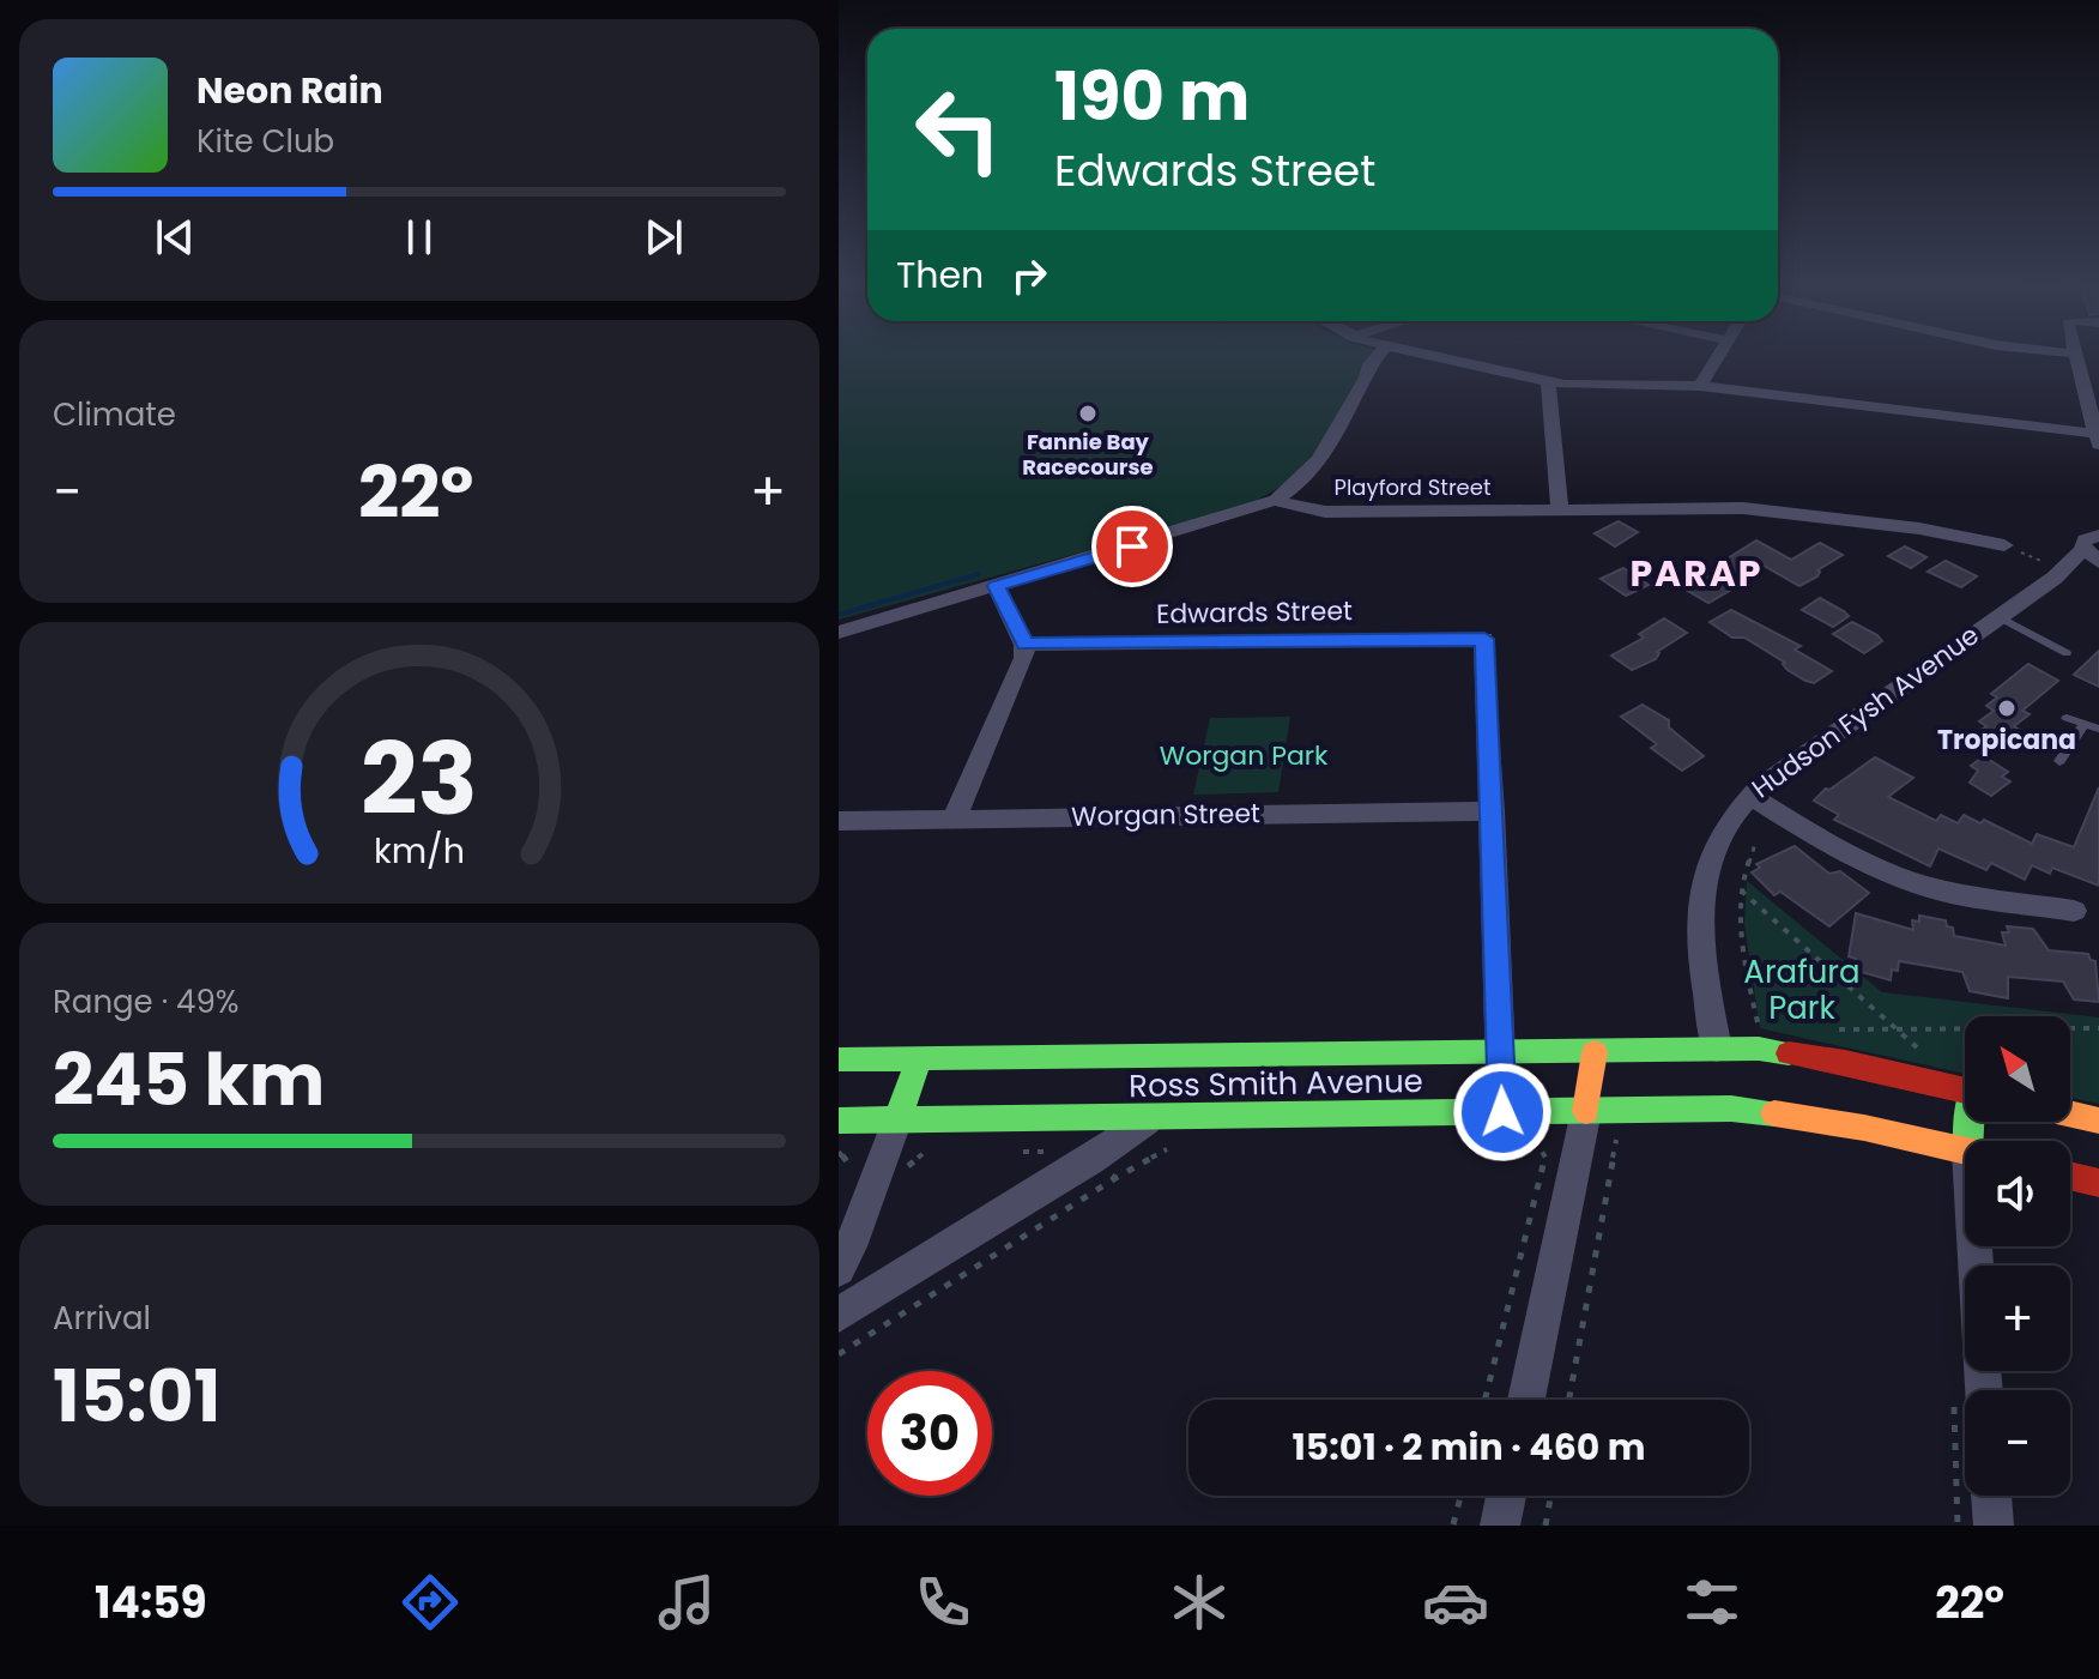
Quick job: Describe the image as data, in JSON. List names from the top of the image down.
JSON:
{
  "streets": {
    "street": [
      "Playford Street",
      "Edwards Street",
      "Hudson Fysh Avenue",
      "Worgan Street",
      "Ross Smith Avenue"
    ]
  },
  "crossings": [
    ["Edwards Street", "Worgan Street"],
    ["Hudson Fysh Avenue", "Ross Smith Avenue"]
  ],
  "districts": ["PARAP"],
  "parks": ["Worgan Park", "Arafura Park"],
  "places": ["Fannie Bay Racecourse", "Tropicana"],
  "north": "top left",
  "page": {
    "turn": ["190 m", "Edwards Street"],
    "song": ["Neon Rain", "Kite Club"],
    "then": "Then",
    "tile": [
      "Climate",
      ["Range · 49%", "245 km"],
      ["Arrival", "15:01"]
    ],
    "heat": ["−", "22°", "+"],
    "map_buttons": ["+", "−"],
    "limit": "30",
    "trip": "15:01 · 2 min · 460 m",
    "tabs": ["14:59", "22°"],
    "gauge": ["23", "km/h"]
  }
}
